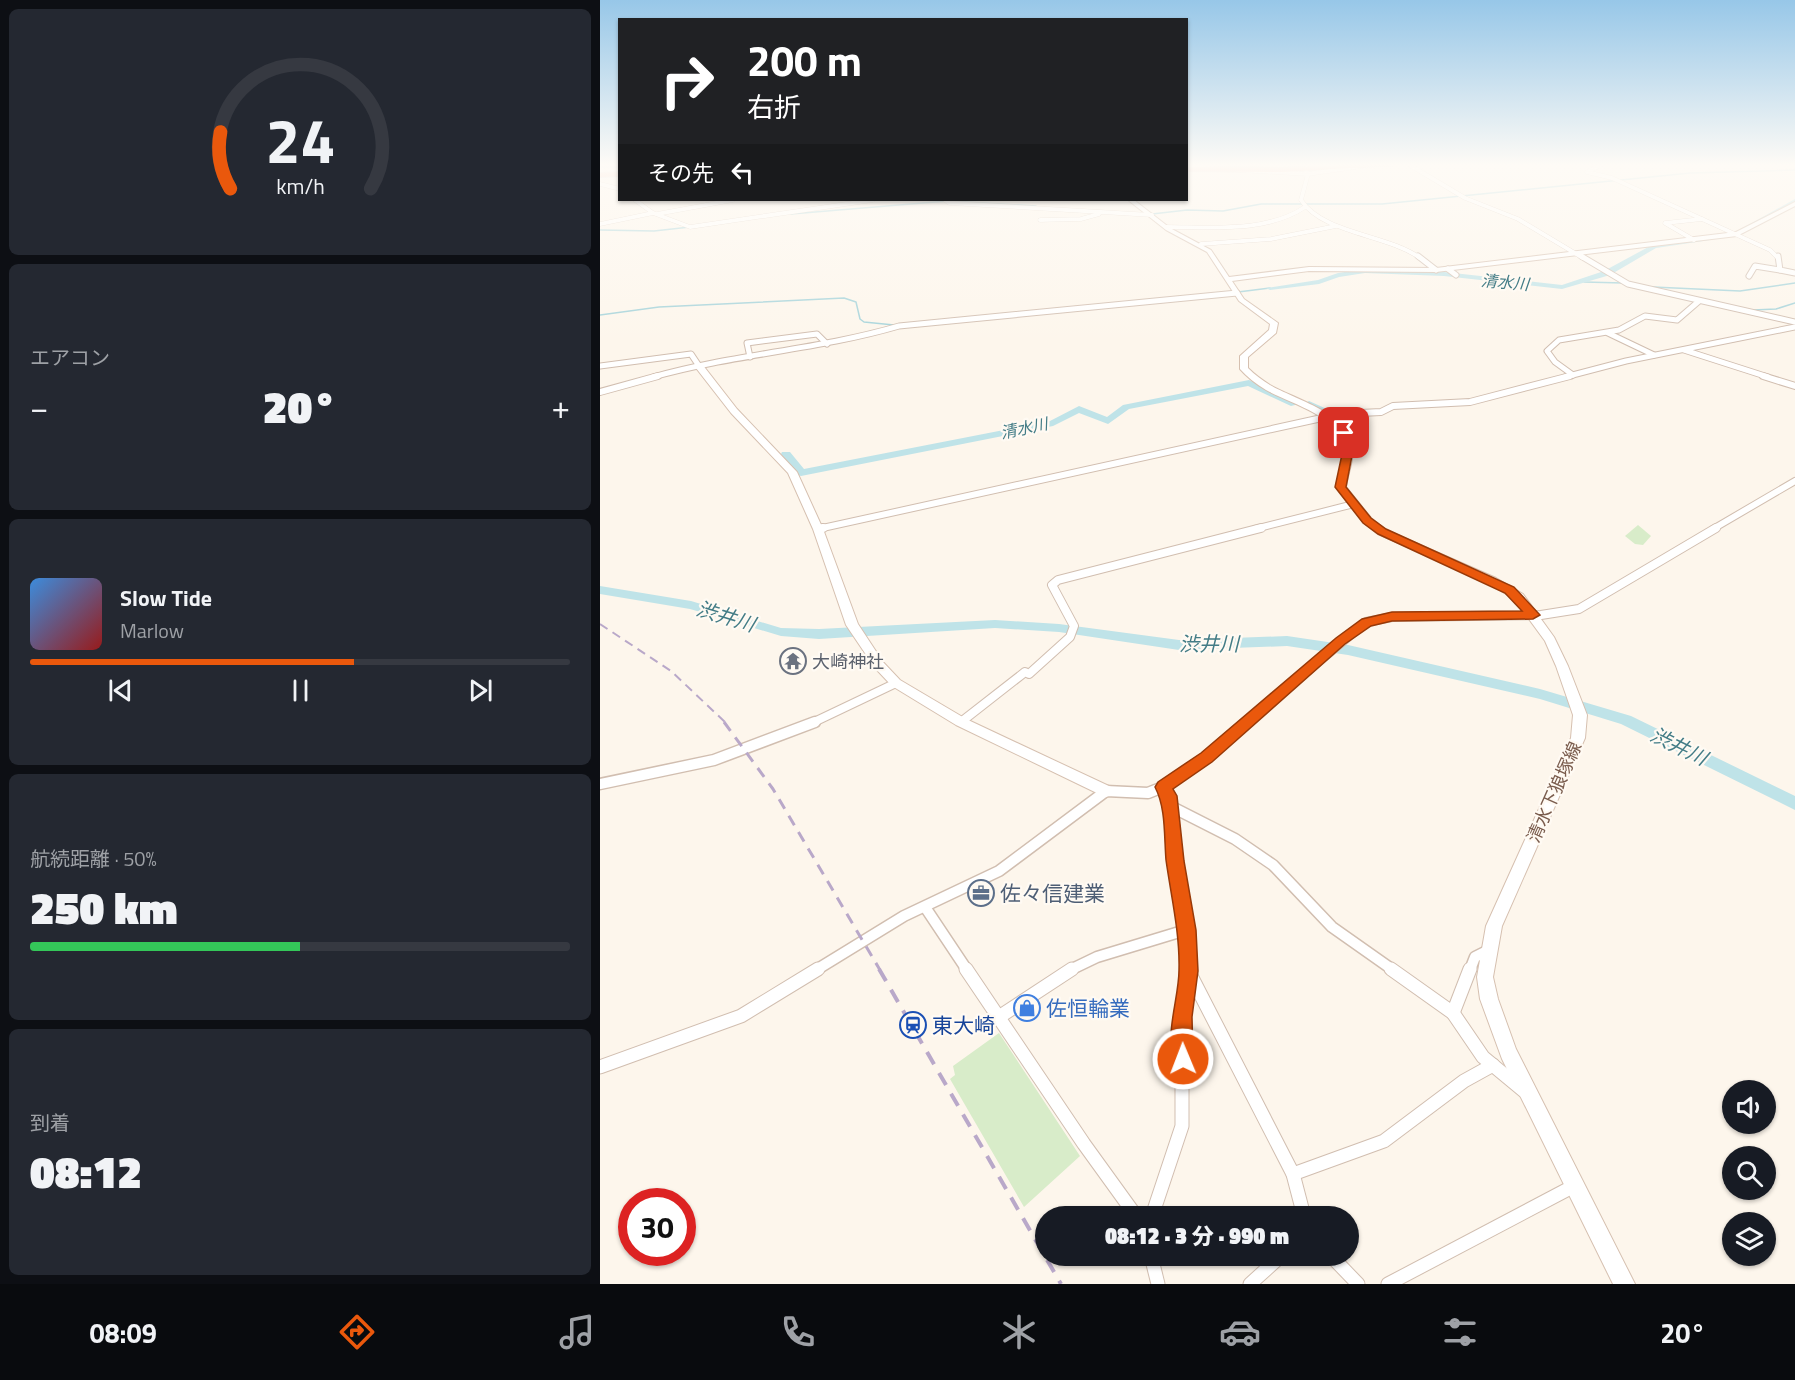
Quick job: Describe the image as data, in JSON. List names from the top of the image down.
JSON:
{
  "streets": {
    "street": ["清水下狼塚線"]
  },
  "water": ["清水川", "渋井川"],
  "places": {
    "temple": ["大崎神社"],
    "office": ["佐々信建業"],
    "shop": ["佐恒輪業"],
    "station": ["東大崎"]
  },
  "page": {
    "turn": ["200 m", "右折"],
    "then": "その先",
    "tile": [
      "エアコン",
      ["航続距離 · 50%", "250 km"],
      ["到着", "08:12"]
    ],
    "heat": ["−", "20°", "+"],
    "song": ["Slow Tide", "Marlow"],
    "limit": "30",
    "trip": "08:12 · 3 分 · 990 m",
    "tabs": ["08:09", "20°"],
    "gauge": ["24", "km/h"]
  }
}
